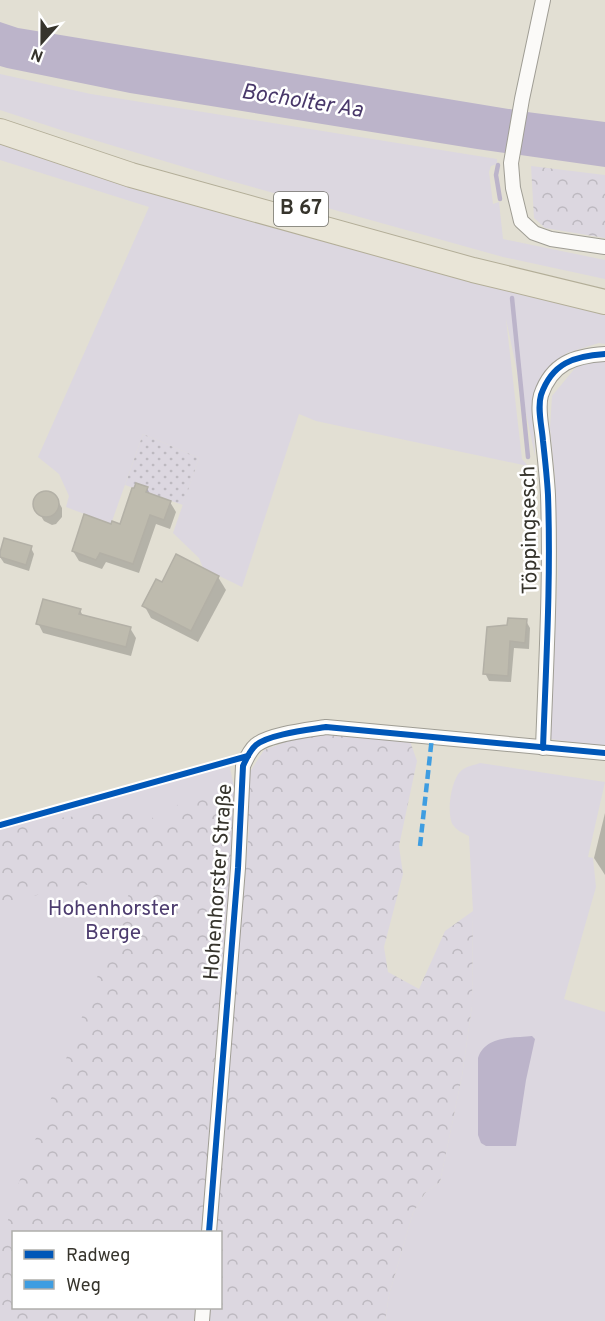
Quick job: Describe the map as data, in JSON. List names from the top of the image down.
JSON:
{
  "streets": {
    "highway": ["B 67"],
    "street": ["Töppingsesch", "Hohenhorster Straße"]
  },
  "crossings": [
    ["Töppingsesch", "Hohenhorster Straße"]
  ],
  "water": ["Bocholter Aa"],
  "parks": ["Hohenhorster Berge"],
  "legend": ["Radweg", "Weg"],
  "north": "bottom"
}
